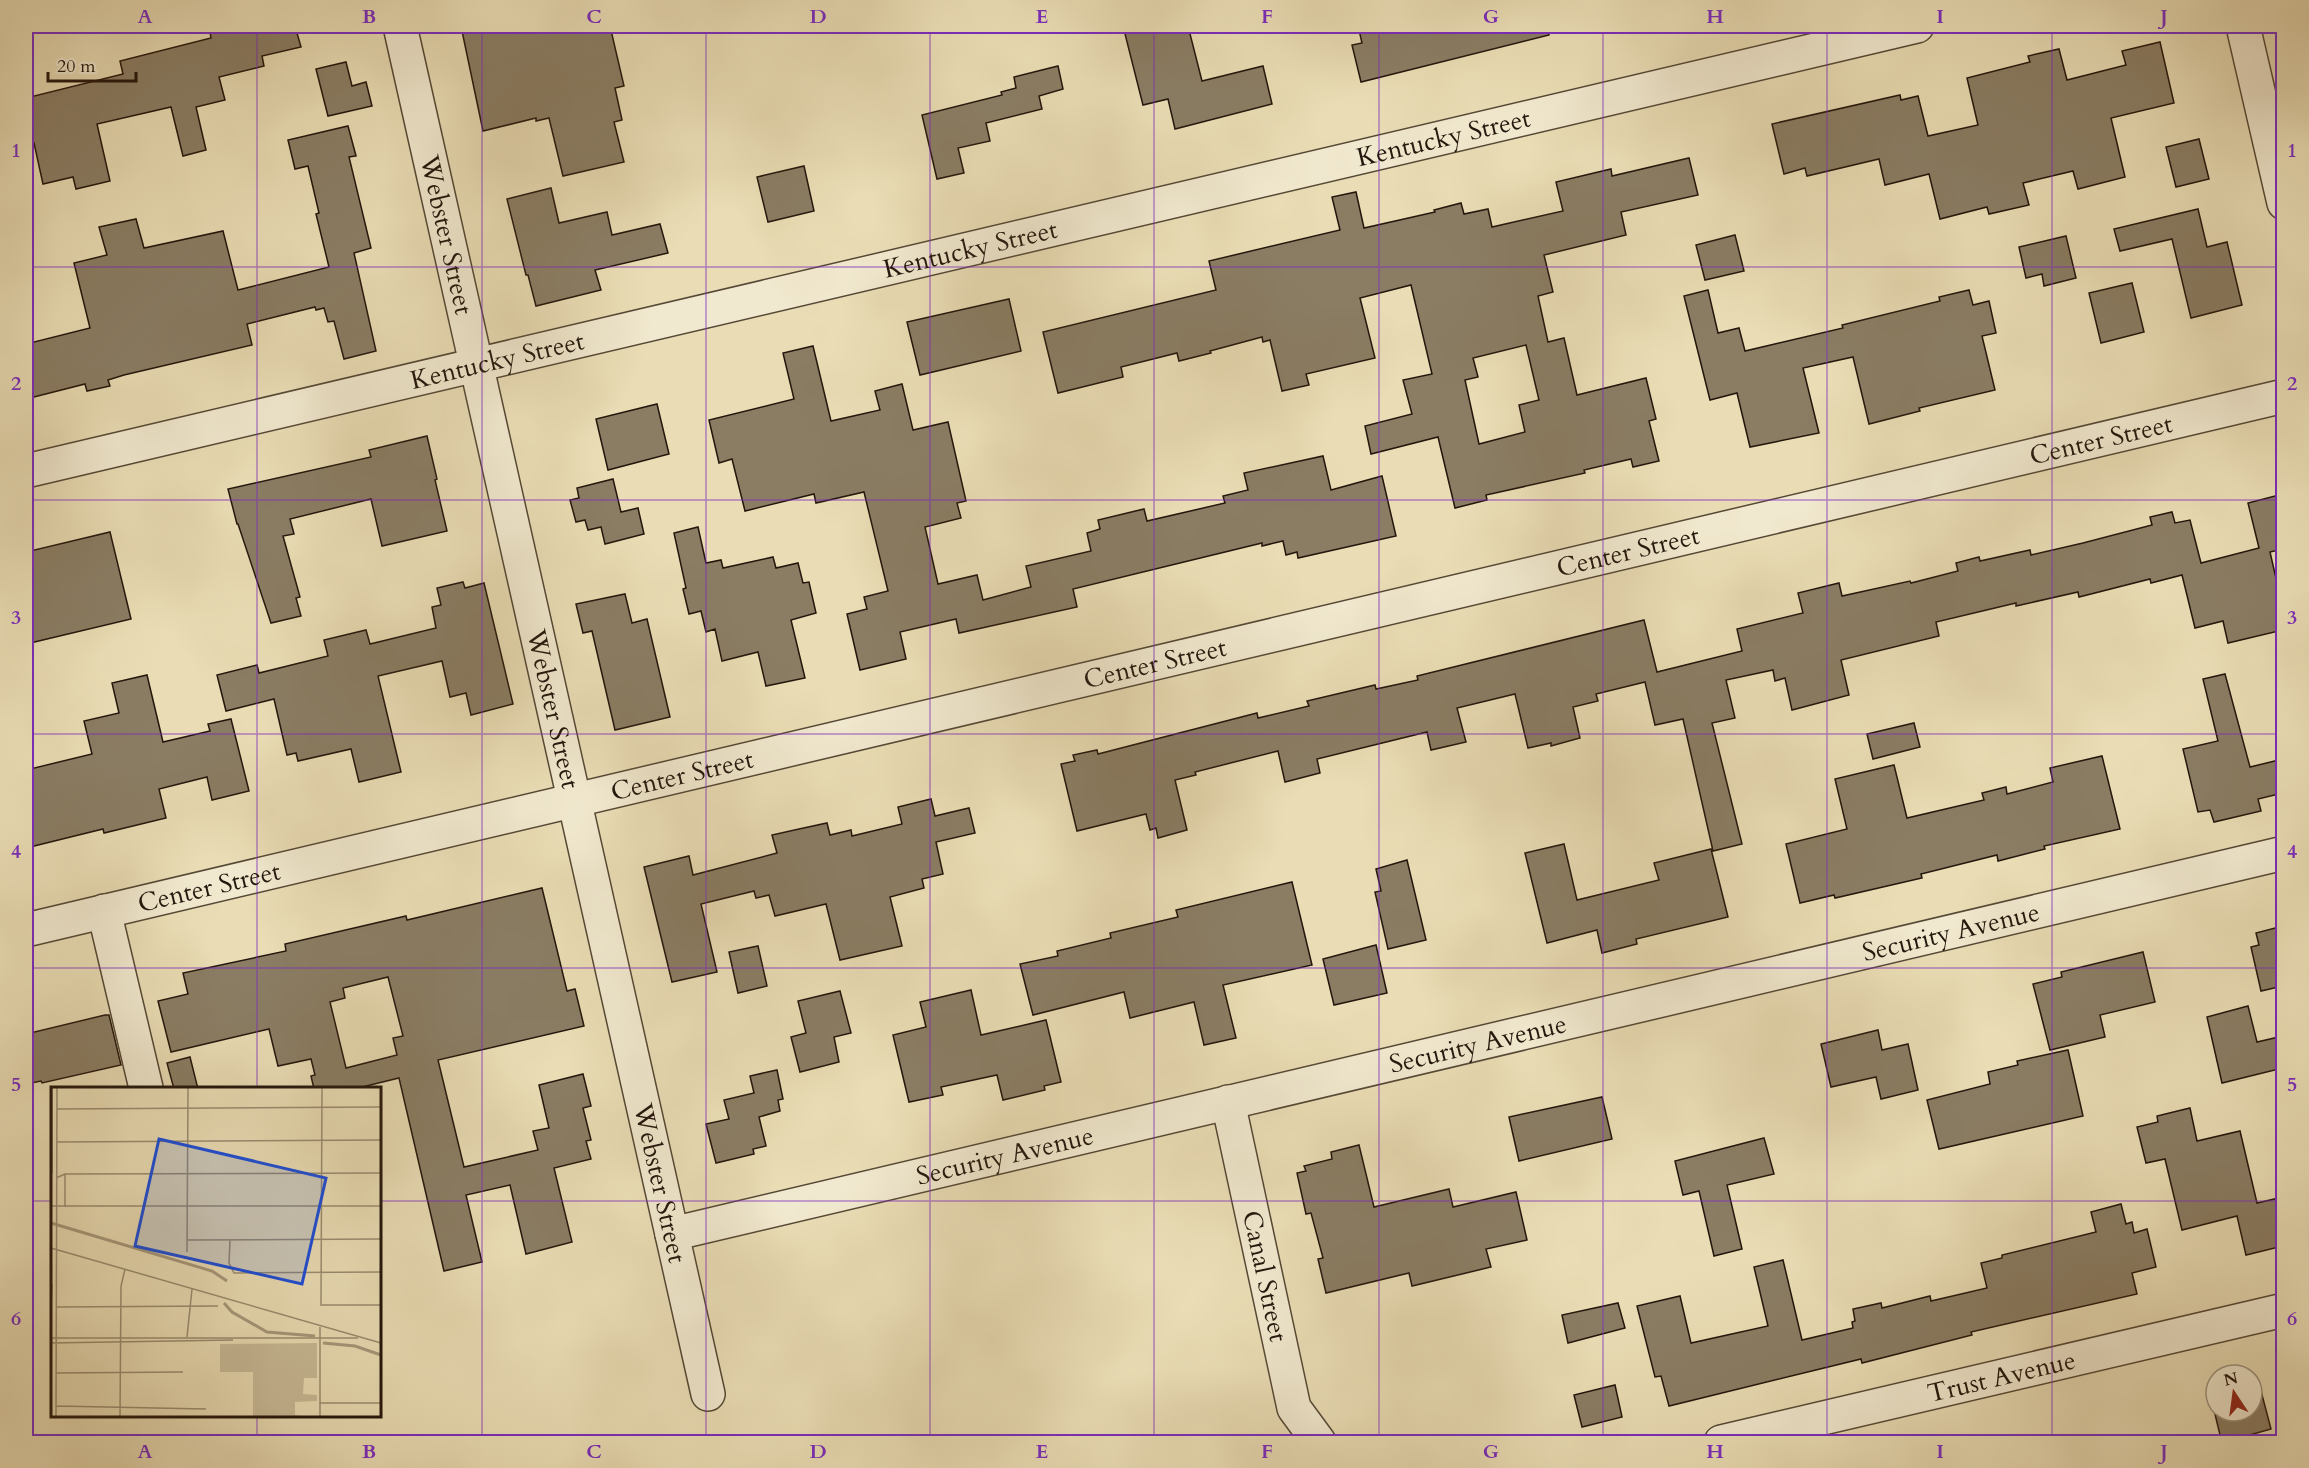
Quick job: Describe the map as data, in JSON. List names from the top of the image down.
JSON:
{
  "streets": {
    "street": [
      "Kentucky Street",
      "Webster Street",
      "Center Street",
      "Security Avenue",
      "Canal Street",
      "Trust Avenue"
    ]
  },
  "crossings": [
    ["Kentucky Street", "Webster Street"],
    ["Webster Street", "Center Street"],
    ["Webster Street", "Security Avenue"],
    ["Security Avenue", "Canal Street"]
  ],
  "scale_bar": "20 m",
  "north": "top",
  "grid": {
    "columns": [
      "A",
      "B",
      "C",
      "D",
      "E",
      "F",
      "G",
      "H",
      "I",
      "J"
    ],
    "rows": [
      "1",
      "2",
      "3",
      "4",
      "5",
      "6"
    ]
  }
}
